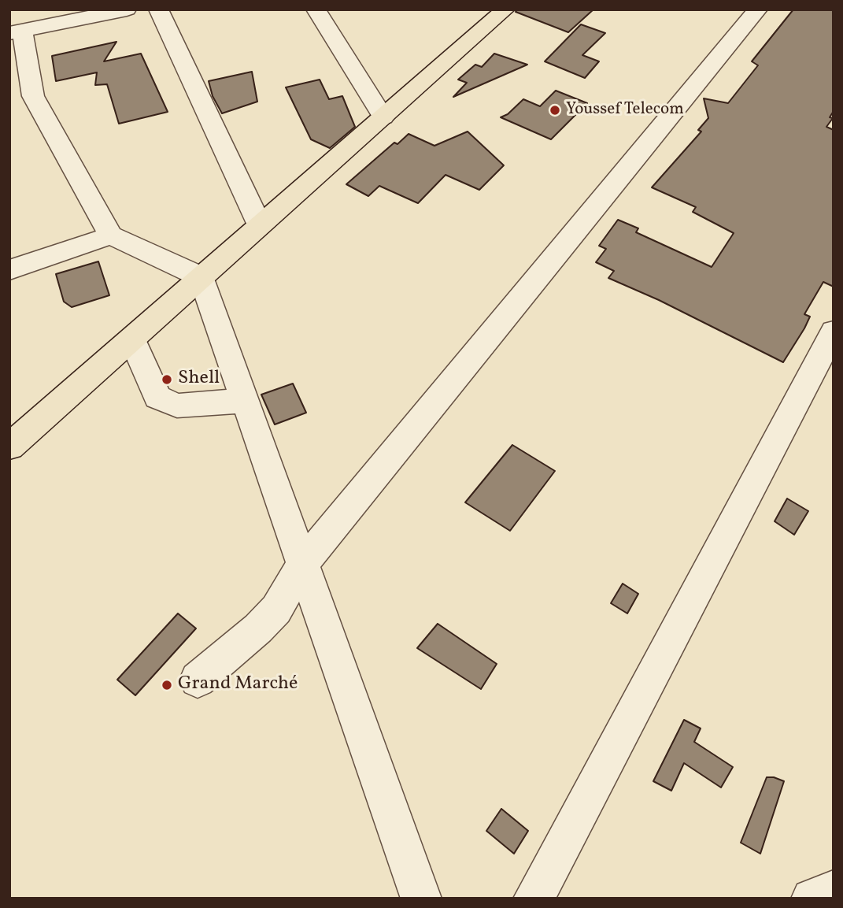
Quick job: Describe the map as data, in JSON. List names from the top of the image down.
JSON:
{
  "places": ["Youssef Telecom", "Shell", "Grand Marché"]
}
